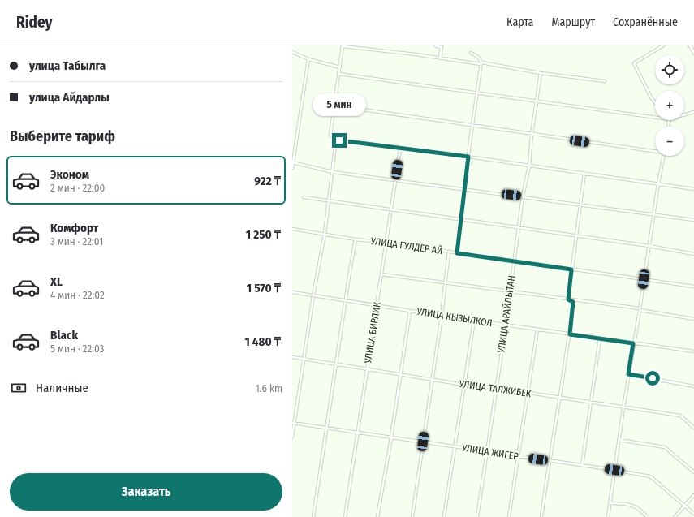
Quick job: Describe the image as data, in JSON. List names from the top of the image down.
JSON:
{
  "streets": {
    "street": [
      "УЛИЦА ГУЛДЕР АЙ",
      "УЛИЦА АРАЙЛЫТАН",
      "УЛИЦА КЫЗЫЛКОЛ",
      "УЛИЦА БИРЛИК",
      "УЛИЦА ТАЛЖИБЕК",
      "УЛИЦА ЖИГЕР"
    ]
  },
  "crossings": [
    ["УЛИЦА ГУЛДЕР АЙ", "УЛИЦА АРАЙЛЫТАН"],
    ["УЛИЦА ГУЛДЕР АЙ", "УЛИЦА БИРЛИК"],
    ["УЛИЦА АРАЙЛЫТАН", "УЛИЦА КЫЗЫЛКОЛ"],
    ["УЛИЦА АРАЙЛЫТАН", "УЛИЦА ТАЛЖИБЕК"],
    ["УЛИЦА АРАЙЛЫТАН", "УЛИЦА ЖИГЕР"],
    ["УЛИЦА КЫЗЫЛКОЛ", "УЛИЦА БИРЛИК"],
    ["УЛИЦА БИРЛИК", "УЛИЦА ТАЛЖИБЕК"],
    ["УЛИЦА БИРЛИК", "УЛИЦА ЖИГЕР"]
  ],
  "page": {
    "header": "Ridey",
    "nav": ["Карта", "Маршрут", "Сохранённые"],
    "banner": ["улица Табылга", "улица Айдарлы"],
    "map_buttons": ["+", "−"],
    "bubble": "5 мин",
    "heading": "Выберите тариф",
    "list": [
      {
        "name": "Эконом",
        "note": "2 мин · 22:00",
        "value": "922 ₸"
      },
      {
        "name": "Комфорт",
        "note": "3 мин · 22:01",
        "value": "1 250 ₸"
      },
      {
        "name": "XL",
        "note": "4 мин · 22:02",
        "value": "1 570 ₸"
      },
      {
        "name": "Black",
        "note": "5 мин · 22:03",
        "value": "1 480 ₸"
      }
    ],
    "pay": ["Наличные", "1.6 km"],
    "buttons": "Заказать"
  }
}
